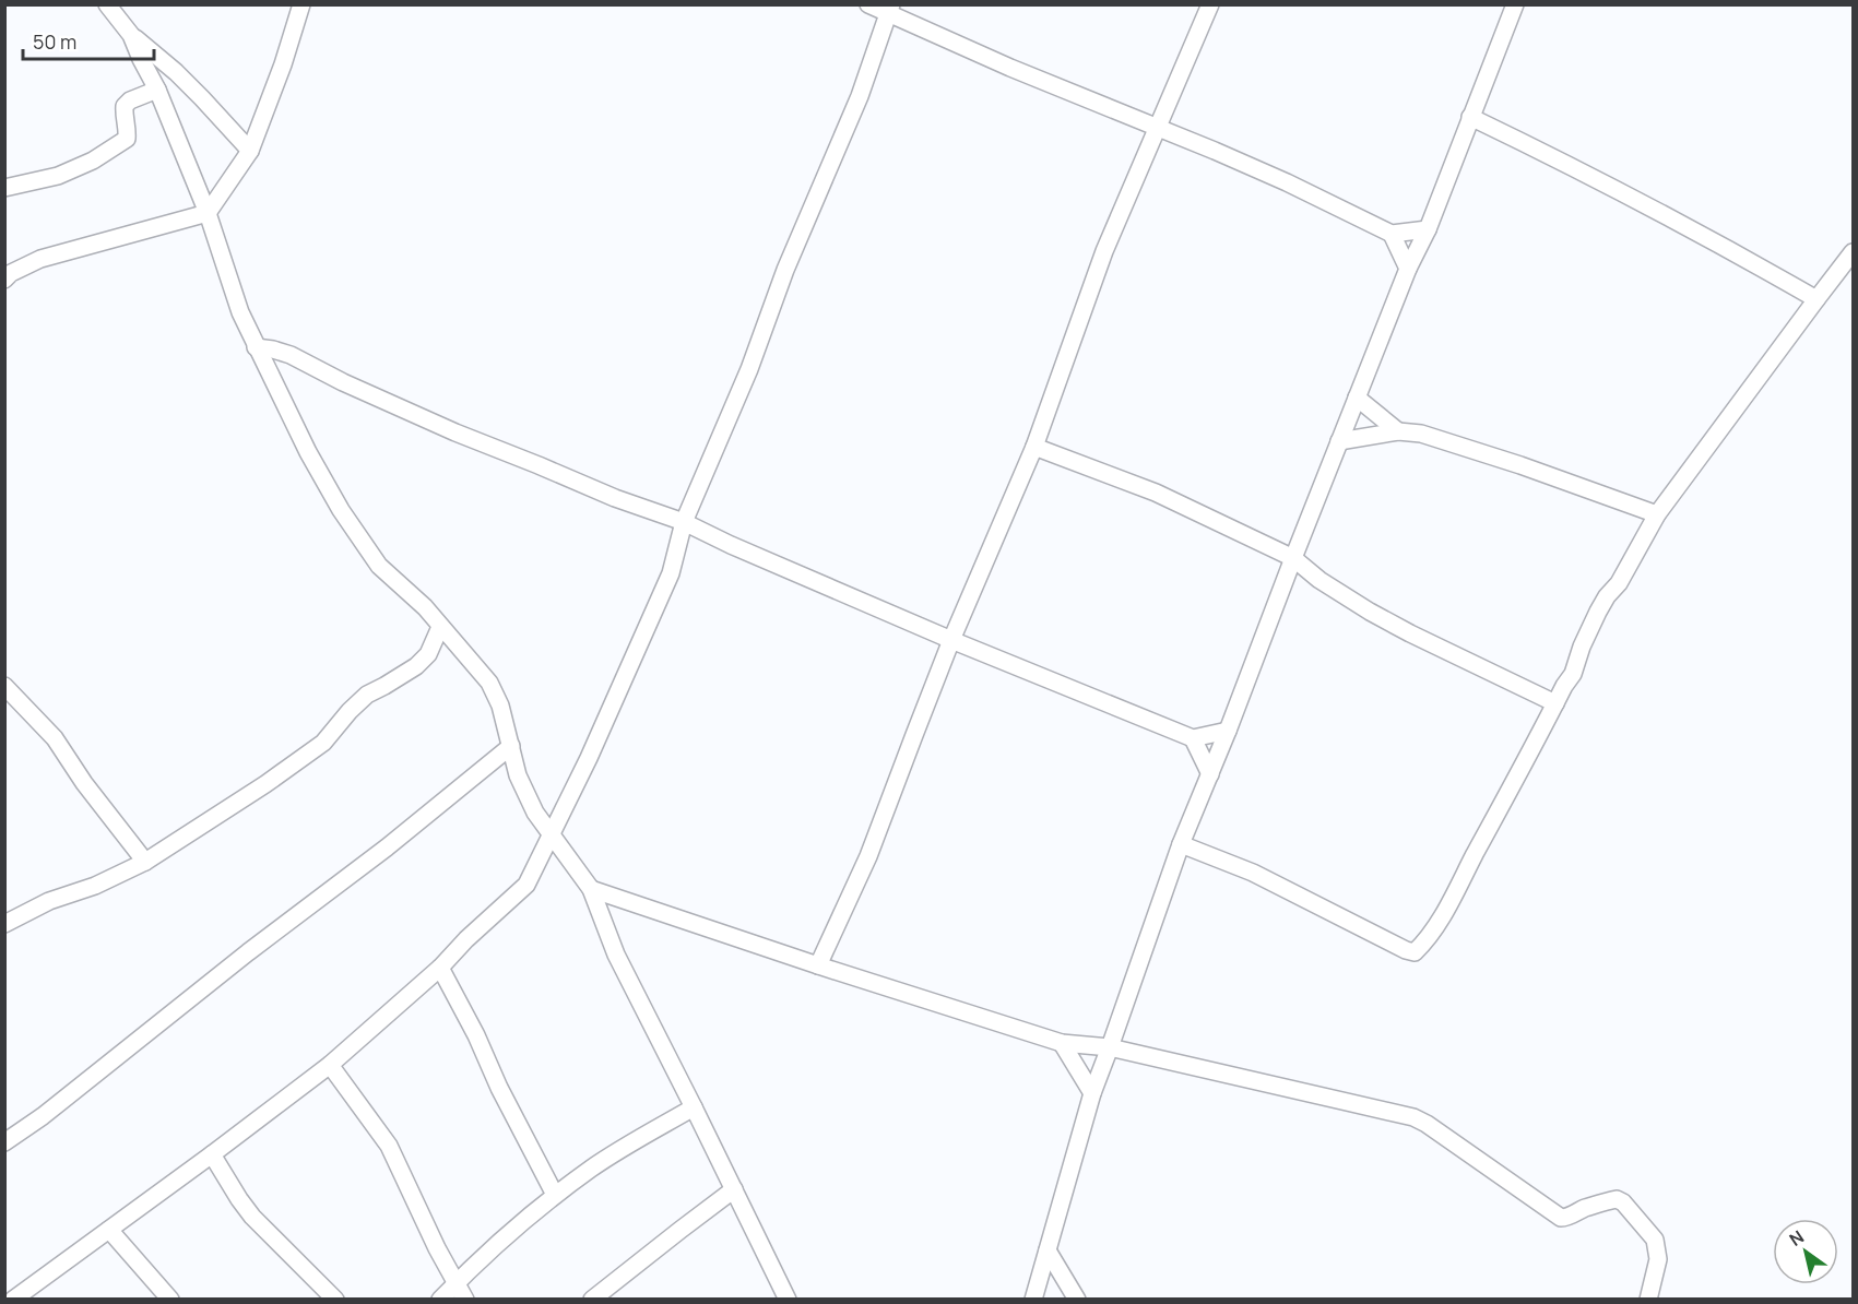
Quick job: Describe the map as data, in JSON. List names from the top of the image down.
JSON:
{
  "scale_bar": "50 m",
  "north": "top left"
}
